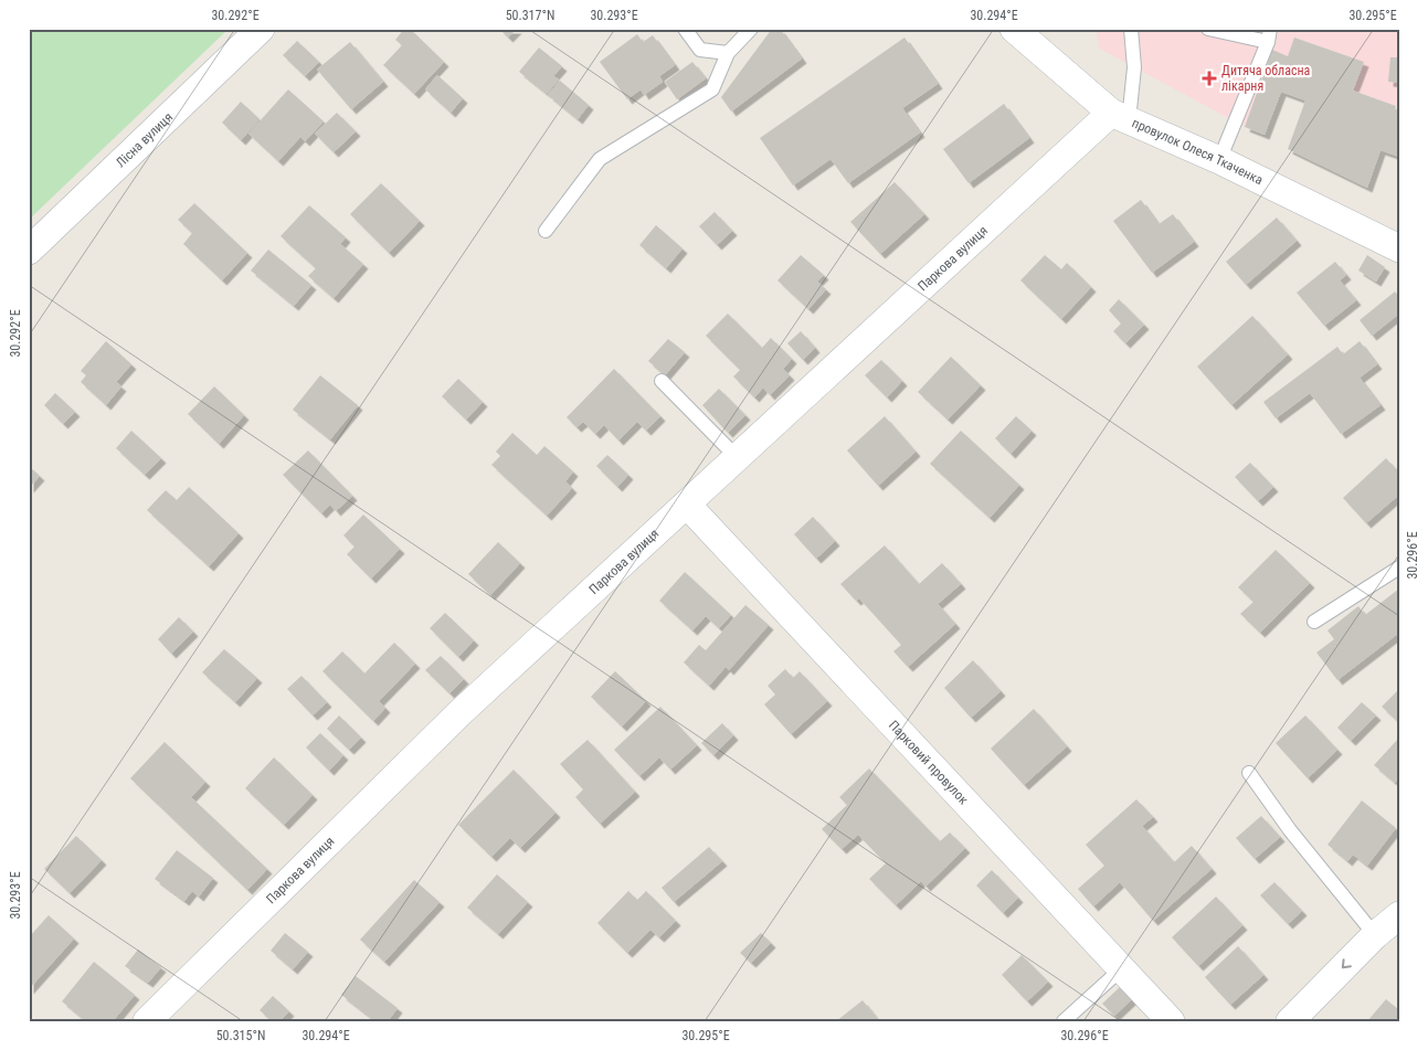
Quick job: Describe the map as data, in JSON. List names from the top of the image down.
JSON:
{
  "streets": {
    "street": [
      "Лісна вулиця",
      "провулок Олеся Ткаченка",
      "Паркова вулиця",
      "Парковий провулок"
    ]
  },
  "crossings": [
    ["провулок Олеся Ткаченка", "Паркова вулиця"],
    ["Паркова вулиця", "Парковий провулок"]
  ],
  "places": {
    "health": ["Дитяча обласна лікарня"]
  },
  "coordinates": [
    "30.292°E",
    "50.317°N",
    "30.293°E",
    "30.294°E",
    "30.295°E",
    "30.296°E",
    "50.315°N"
  ]
}
